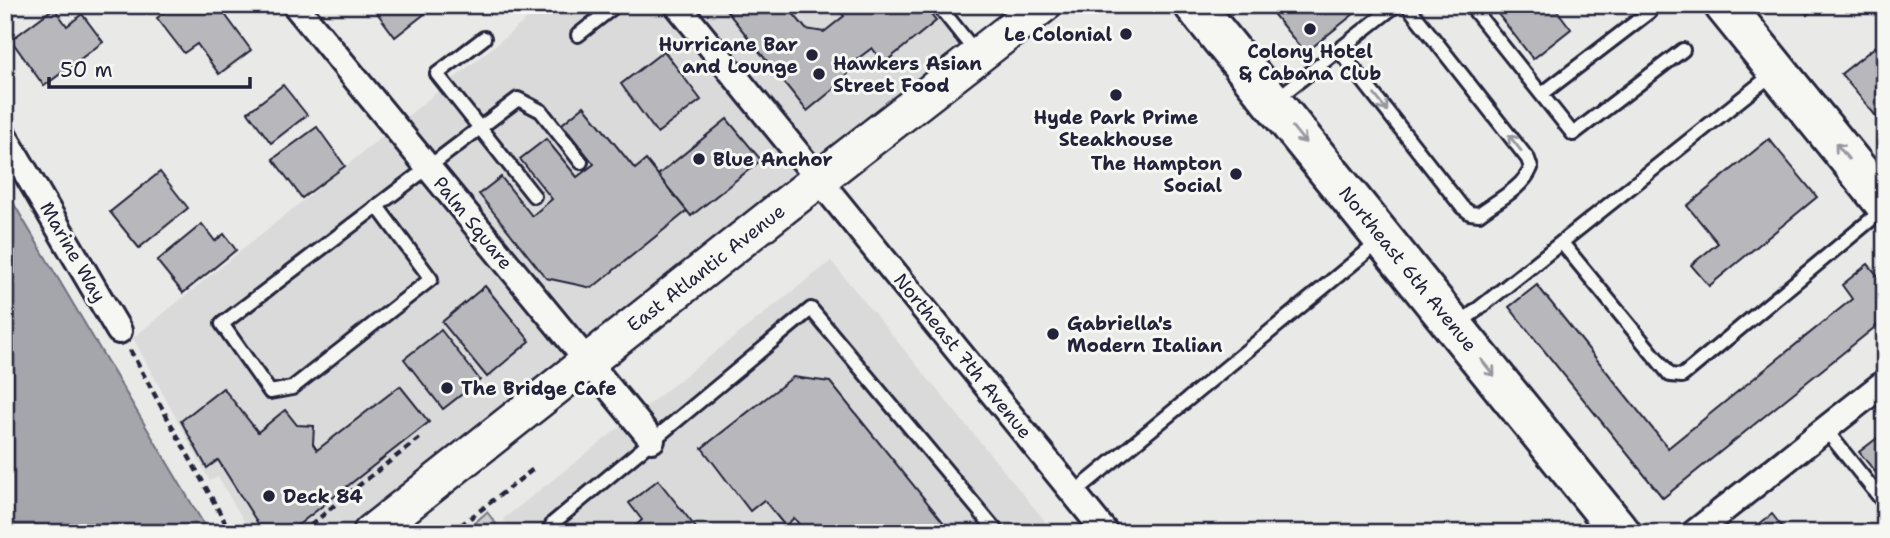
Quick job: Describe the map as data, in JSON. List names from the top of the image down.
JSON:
{
  "streets": {
    "main road": ["East Atlantic Avenue", "Northeast 6th Avenue"],
    "street": ["Palm Square", "Marine Way", "Northeast 7th Avenue"]
  },
  "crossings": [
    ["Palm Square", "East Atlantic Avenue"],
    ["East Atlantic Avenue", "Northeast 7th Avenue"]
  ],
  "one_way": ["Northeast 6th Avenue"],
  "places": [
    "Colony Hotel & Cabana Club",
    "Le Colonial",
    "Hurricane Bar and Lounge",
    "Hawkers Asian Street Food",
    "Hyde Park Prime Steakhouse",
    "Blue Anchor",
    "The Hampton Social",
    "Gabriella's Modern Italian",
    "The Bridge Cafe",
    "Deck 84"
  ],
  "scale_bar": "50 m"
}
